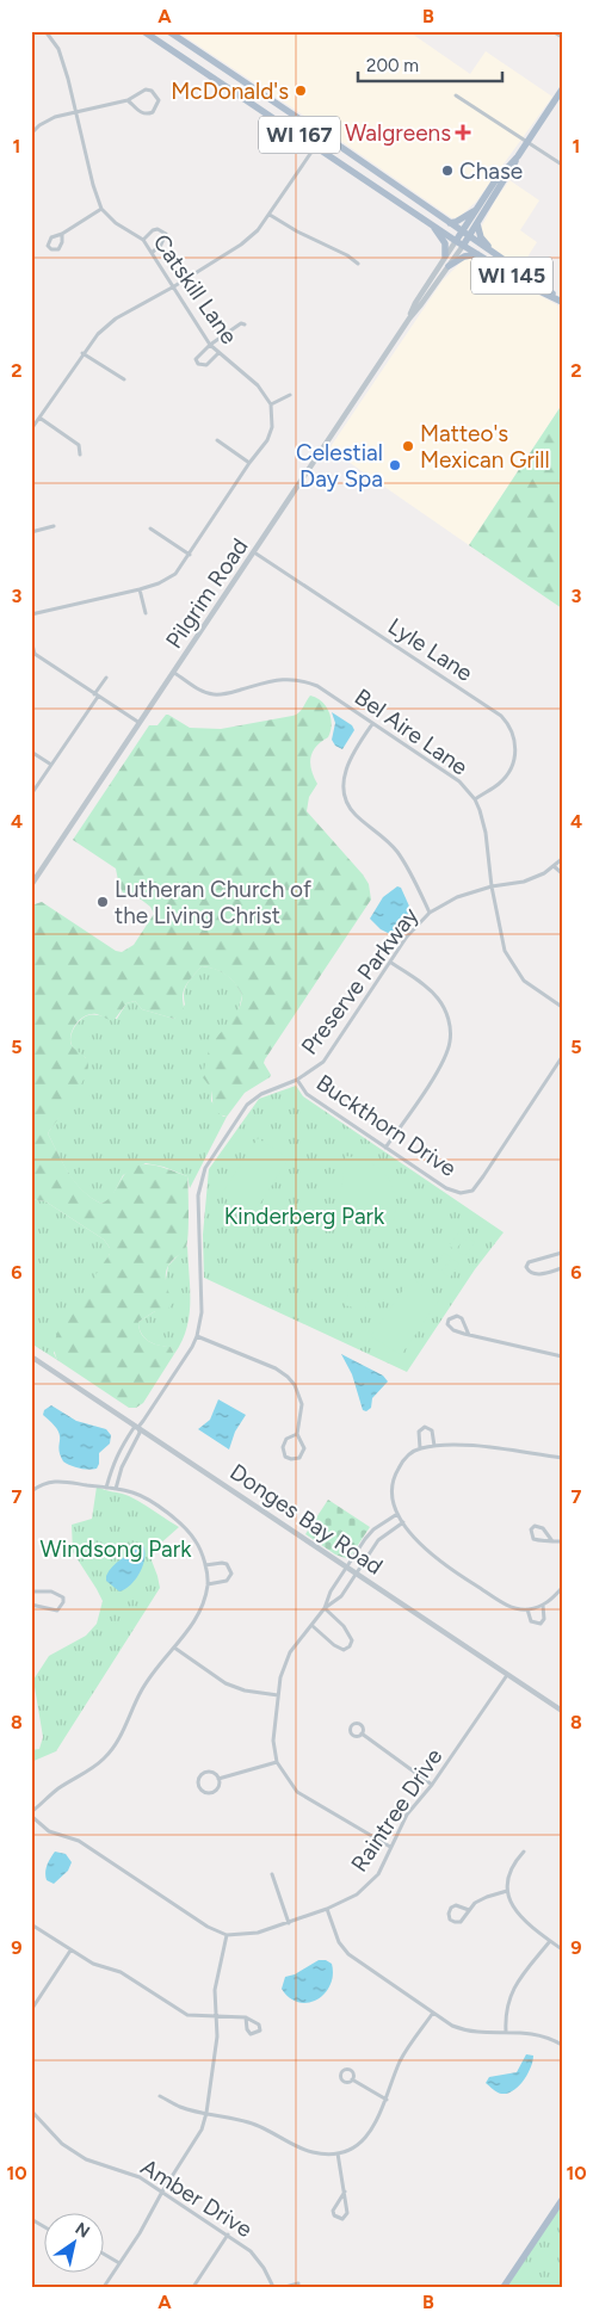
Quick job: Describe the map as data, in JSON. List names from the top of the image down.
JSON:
{
  "streets": {
    "main road": ["WI 167", "WI 145", "Pilgrim Road"],
    "street": [
      "Catskill Lane",
      "Lyle Lane",
      "Bel Aire Lane",
      "Preserve Parkway",
      "Buckthorn Drive",
      "Donges Bay Road",
      "Raintree Drive",
      "Amber Drive"
    ]
  },
  "crossings": [
    ["WI 167", "WI 145"],
    ["WI 167", "Pilgrim Road"],
    ["WI 145", "Pilgrim Road"],
    ["Pilgrim Road", "Lyle Lane"],
    ["Pilgrim Road", "Bel Aire Lane"],
    ["Lyle Lane", "Bel Aire Lane"],
    ["Bel Aire Lane", "Preserve Parkway"],
    ["Preserve Parkway", "Buckthorn Drive"],
    ["Preserve Parkway", "Donges Bay Road"],
    ["Donges Bay Road", "Raintree Drive"]
  ],
  "parks": ["Kinderberg Park", "Windsong Park"],
  "places": {
    "other": [
      "McDonald's",
      "Chase",
      "Matteo's Mexican Grill",
      "Celestial Day Spa",
      "Lutheran Church of the Living Christ"
    ],
    "health": ["Walgreens"]
  },
  "scale_bar": "200 m",
  "north": "top right",
  "grid": {
    "columns": ["A", "B"],
    "rows": [
      "1",
      "2",
      "3",
      "4",
      "5",
      "6",
      "7",
      "8",
      "9",
      "10"
    ]
  }
}
